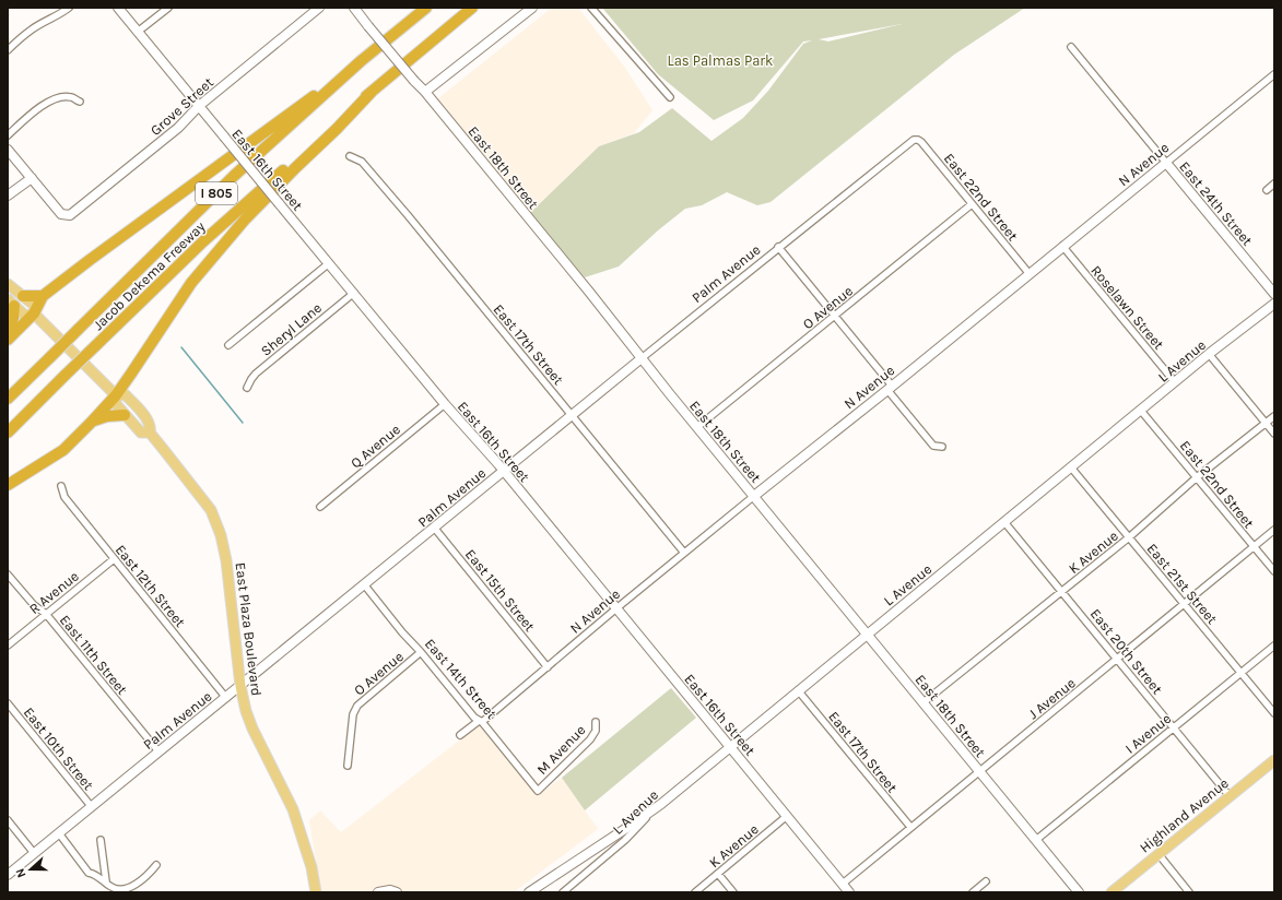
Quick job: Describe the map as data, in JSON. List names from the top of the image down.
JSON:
{
  "streets": {
    "highway": ["I 805", "Jacob Dekema Freeway"],
    "main road": ["East Plaza Boulevard", "Highland Avenue"],
    "street": [
      "Grove Street",
      "N Avenue",
      "East 18th Street",
      "East 16th Street",
      "East 22nd Street",
      "East 24th Street",
      "Palm Avenue",
      "O Avenue",
      "Roselawn Street",
      "Sheryl Lane",
      "East 17th Street",
      "L Avenue",
      "Q Avenue",
      "K Avenue",
      "East 21st Street",
      "East 12th Street",
      "East 15th Street",
      "R Avenue",
      "East 20th Street",
      "East 11th Street",
      "East 14th Street",
      "J Avenue",
      "I Avenue",
      "East 10th Street",
      "M Avenue"
    ]
  },
  "crossings": [
    ["Grove Street", "East 16th Street"],
    ["N Avenue", "East 18th Street"],
    ["N Avenue", "East 16th Street"],
    ["N Avenue", "East 22nd Street"],
    ["N Avenue", "East 24th Street"],
    ["N Avenue", "Roselawn Street"],
    ["N Avenue", "East 17th Street"],
    ["N Avenue", "East 15th Street"],
    ["N Avenue", "East 14th Street"],
    ["East 18th Street", "Palm Avenue"],
    ["East 18th Street", "O Avenue"],
    ["East 18th Street", "L Avenue"],
    ["East 18th Street", "K Avenue"],
    ["East 18th Street", "J Avenue"],
    ["East 18th Street", "I Avenue"],
    ["East 16th Street", "Palm Avenue"],
    ["East 16th Street", "Sheryl Lane"],
    ["East 16th Street", "L Avenue"],
    ["East 16th Street", "Q Avenue"],
    ["East 16th Street", "K Avenue"],
    ["East 16th Street", "J Avenue"],
    ["East 22nd Street", "Palm Avenue"],
    ["East 22nd Street", "O Avenue"],
    ["East 22nd Street", "L Avenue"],
    ["East 22nd Street", "K Avenue"],
    ["East 22nd Street", "J Avenue"],
    ["Palm Avenue", "East 17th Street"],
    ["Palm Avenue", "East 12th Street"],
    ["Palm Avenue", "East 15th Street"],
    ["Palm Avenue", "East Plaza Boulevard"],
    ["Palm Avenue", "East 11th Street"],
    ["Palm Avenue", "East 14th Street"],
    ["Palm Avenue", "East 10th Street"],
    ["O Avenue", "East 14th Street"],
    ["Roselawn Street", "L Avenue"],
    ["East 17th Street", "L Avenue"],
    ["East 17th Street", "J Avenue"],
    ["L Avenue", "East 21st Street"],
    ["L Avenue", "East 20th Street"],
    ["K Avenue", "East 21st Street"],
    ["K Avenue", "East 20th Street"],
    ["East 21st Street", "J Avenue"],
    ["East 21st Street", "I Avenue"],
    ["East 12th Street", "R Avenue"],
    ["R Avenue", "East 11th Street"],
    ["East 20th Street", "J Avenue"],
    ["East 20th Street", "I Avenue"],
    ["East 20th Street", "Highland Avenue"],
    ["East 14th Street", "M Avenue"]
  ],
  "parks": ["Las Palmas Park"],
  "north": "left"
}
